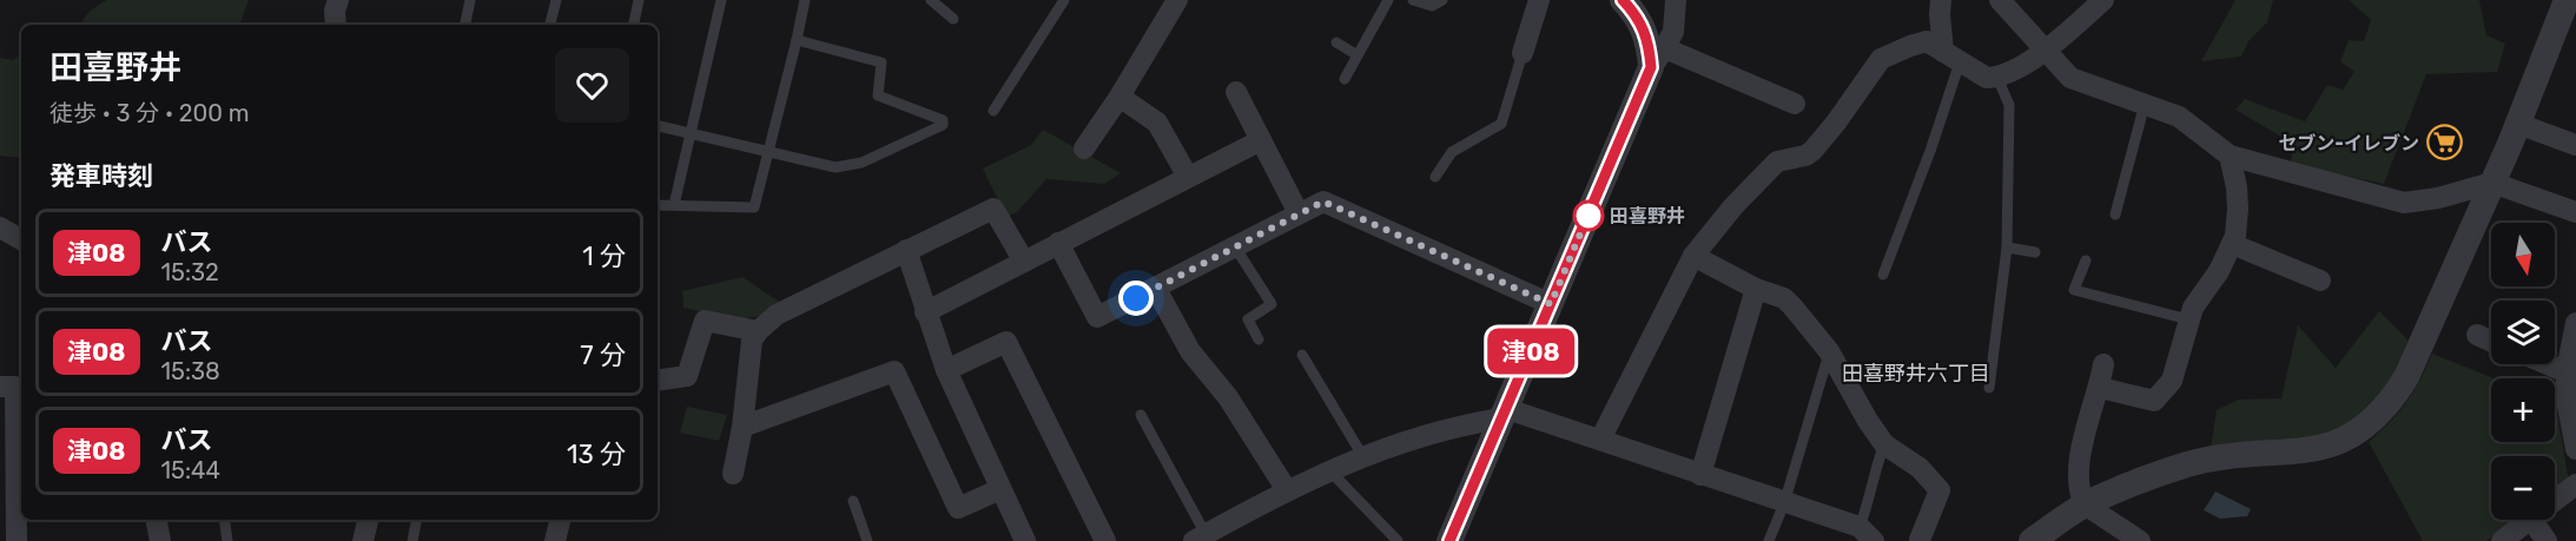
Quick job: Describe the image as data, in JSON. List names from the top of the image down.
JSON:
{
  "districts": ["田喜野井六丁目"],
  "places": {
    "supermarket": ["セブン-イレブン"],
    "other": ["田喜野井"]
  },
  "lines": ["bus line 津08"],
  "north": "bottom",
  "page": {
    "on_map": "津08",
    "heading": [
      ["田喜野井", "徒歩 · 3 分 · 200 m"],
      "発車時刻"
    ],
    "list": [
      {
        "mark": "津08",
        "name": "バス",
        "note": "15:32",
        "value": "1 分"
      },
      {
        "mark": "津08",
        "name": "バス",
        "note": "15:38",
        "value": "7 分"
      },
      {
        "mark": "津08",
        "name": "バス",
        "note": "15:44",
        "value": "13 分"
      }
    ],
    "map_buttons": ["+", "−"]
  }
}
